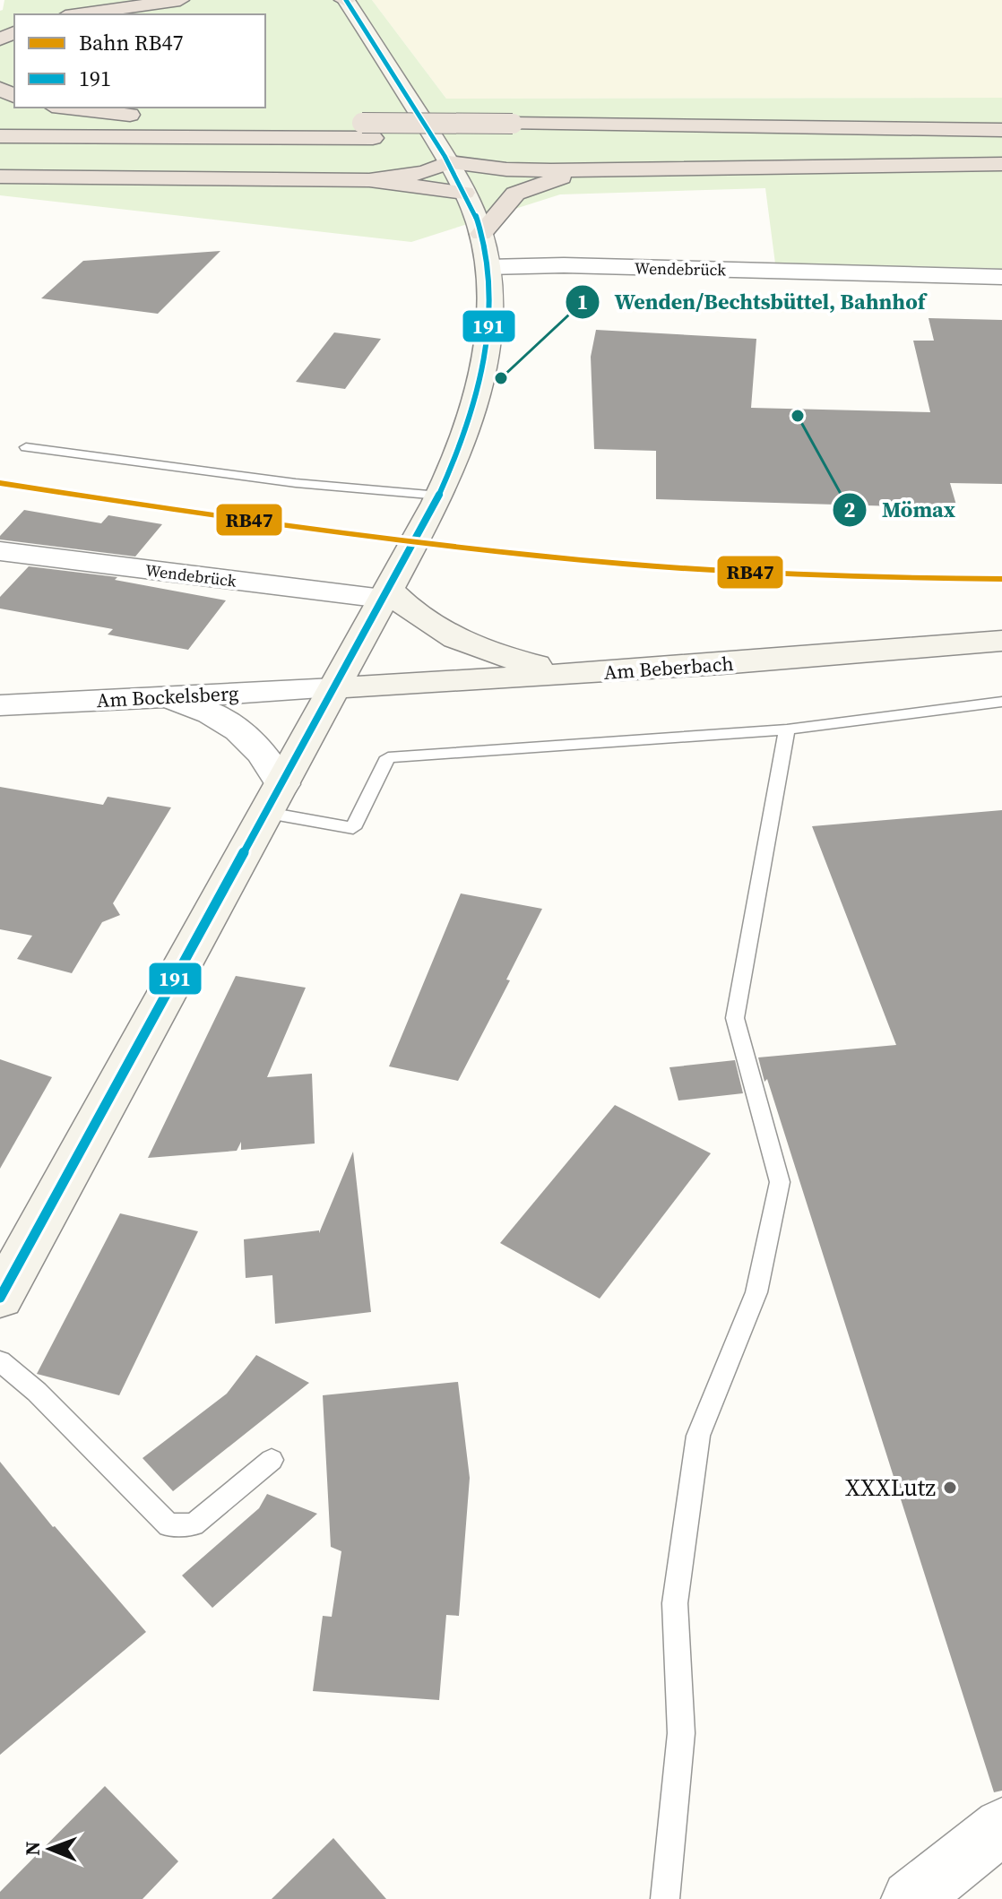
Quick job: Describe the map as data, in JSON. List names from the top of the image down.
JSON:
{
  "streets": {
    "main road": ["Am Beberbach"],
    "street": ["Wendebrück", "Am Bockelsberg"]
  },
  "crossings": [
    ["Am Beberbach", "Am Bockelsberg"]
  ],
  "places": ["Wenden/Bechtsbüttel, Bahnhof", "Mömax", "XXXLutz"],
  "lines": ["transit line 191", "rail line RB47"],
  "legend": ["Bahn RB47", "191"],
  "north": "left"
}
